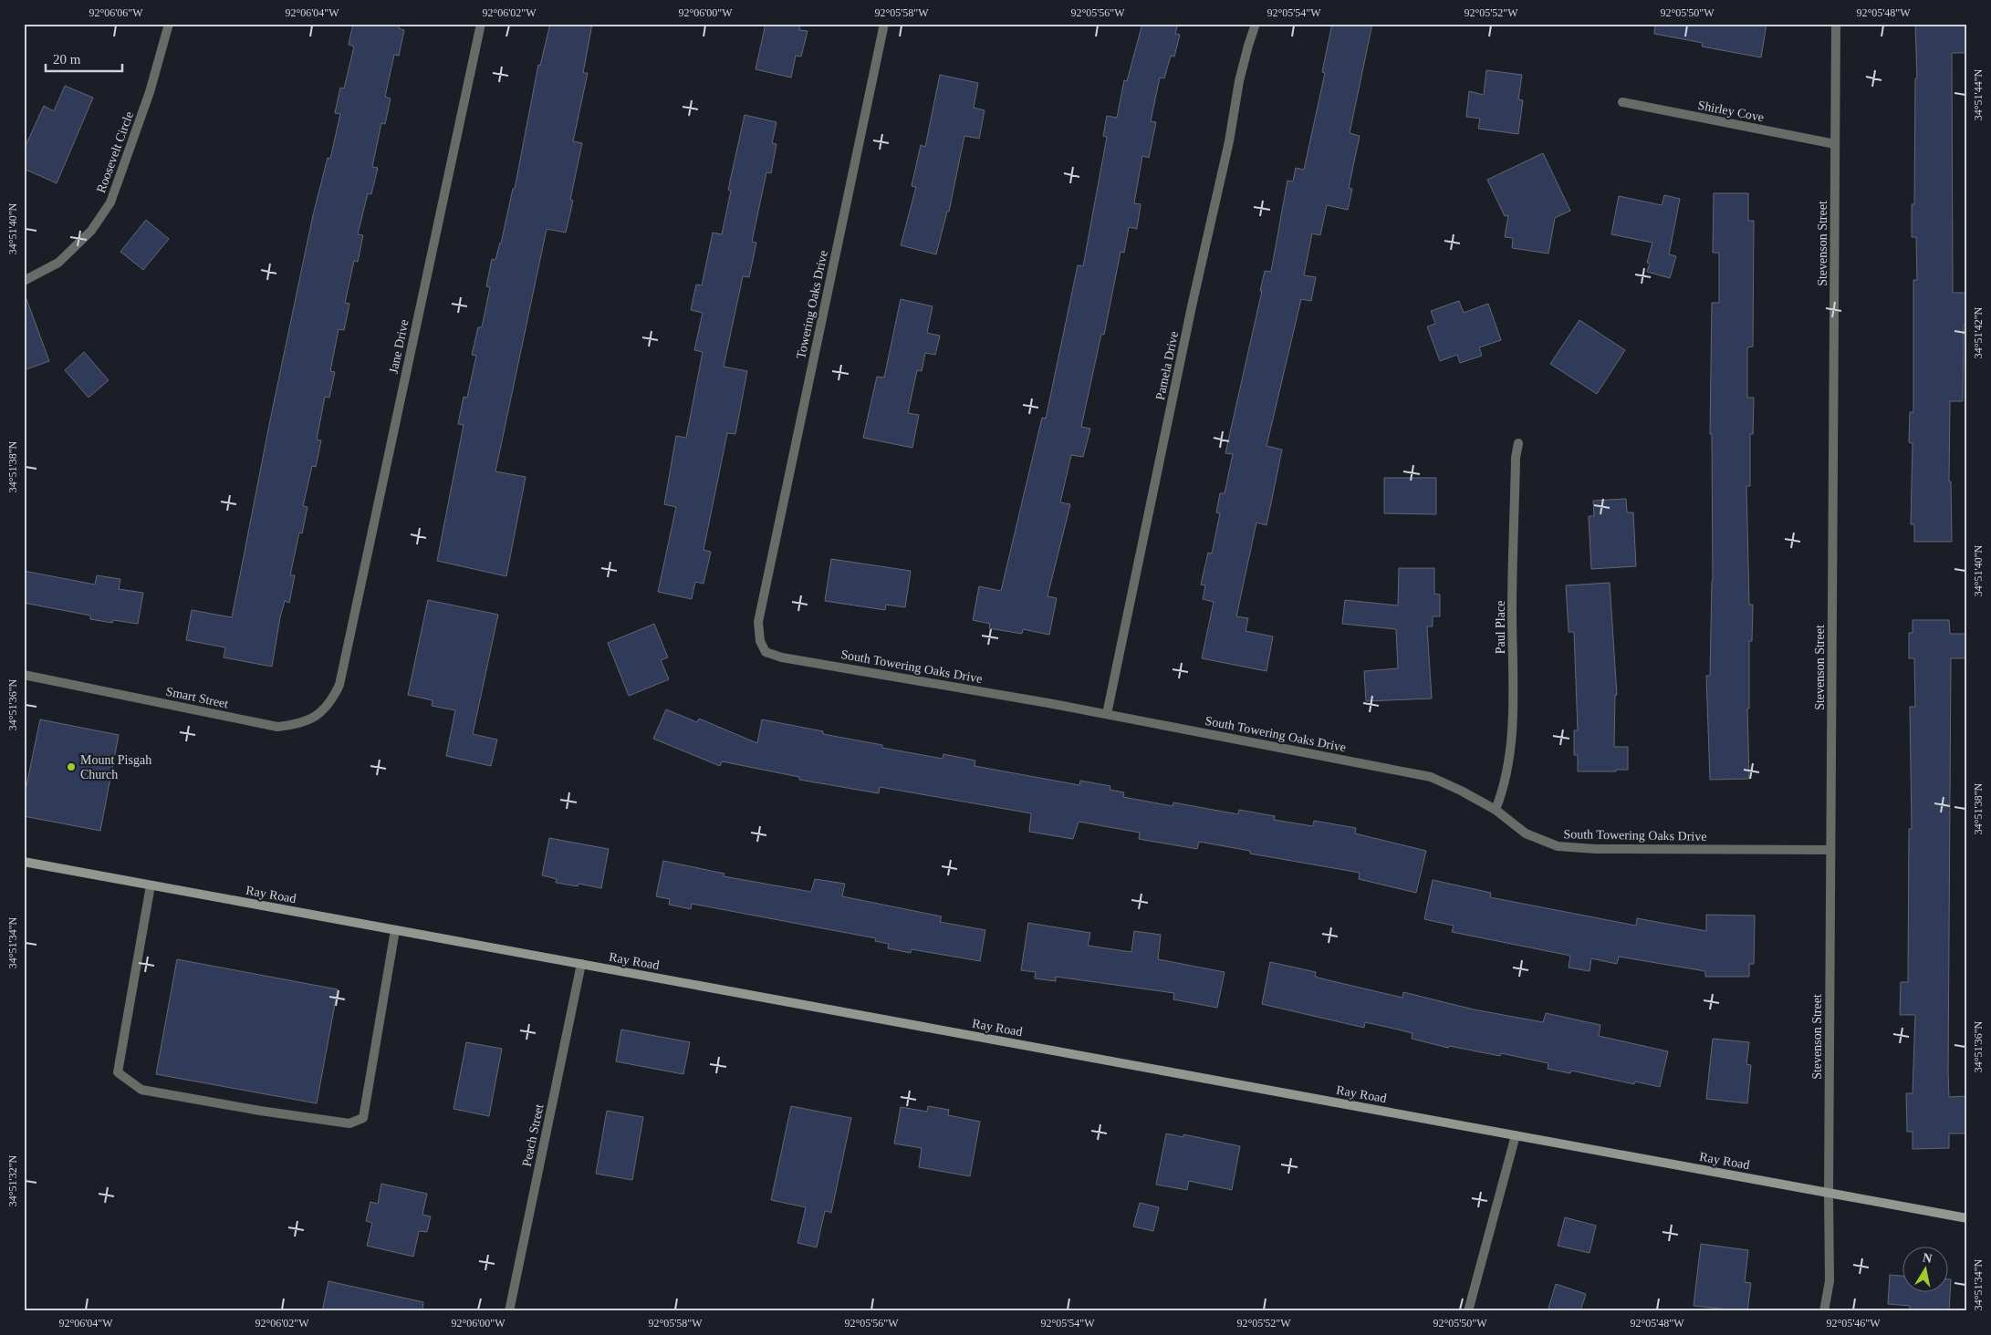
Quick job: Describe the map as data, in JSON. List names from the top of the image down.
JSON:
{
  "streets": {
    "street": [
      "Shirley Cove",
      "Roosevelt Circle",
      "Stevenson Street",
      "Towering Oaks Drive",
      "Jane Drive",
      "Pamela Drive",
      "Paul Place",
      "South Towering Oaks Drive",
      "Smart Street",
      "Ray Road",
      "Peach Street"
    ]
  },
  "crossings": [
    ["Shirley Cove", "Stevenson Street"],
    ["Stevenson Street", "South Towering Oaks Drive"],
    ["Stevenson Street", "Ray Road"],
    ["Towering Oaks Drive", "South Towering Oaks Drive"],
    ["Jane Drive", "Smart Street"],
    ["Pamela Drive", "South Towering Oaks Drive"],
    ["Paul Place", "South Towering Oaks Drive"],
    ["Ray Road", "Peach Street"]
  ],
  "places": ["Mount Pisgah Church"],
  "scale_bar": "20 m",
  "north": "top",
  "coordinates": [
    "92°06'06\"W",
    "92°06'04\"W",
    "92°06'02\"W",
    "92°06'00\"W",
    "92°05'58\"W",
    "92°05'56\"W",
    "92°05'54\"W",
    "92°05'52\"W",
    "92°05'50\"W",
    "92°05'48\"W",
    "34°51'44\"N",
    "34°51'40\"N",
    "34°51'42\"N",
    "34°51'38\"N",
    "34°51'36\"N",
    "34°51'34\"N",
    "34°51'32\"N",
    "92°05'46\"W"
  ]
}
